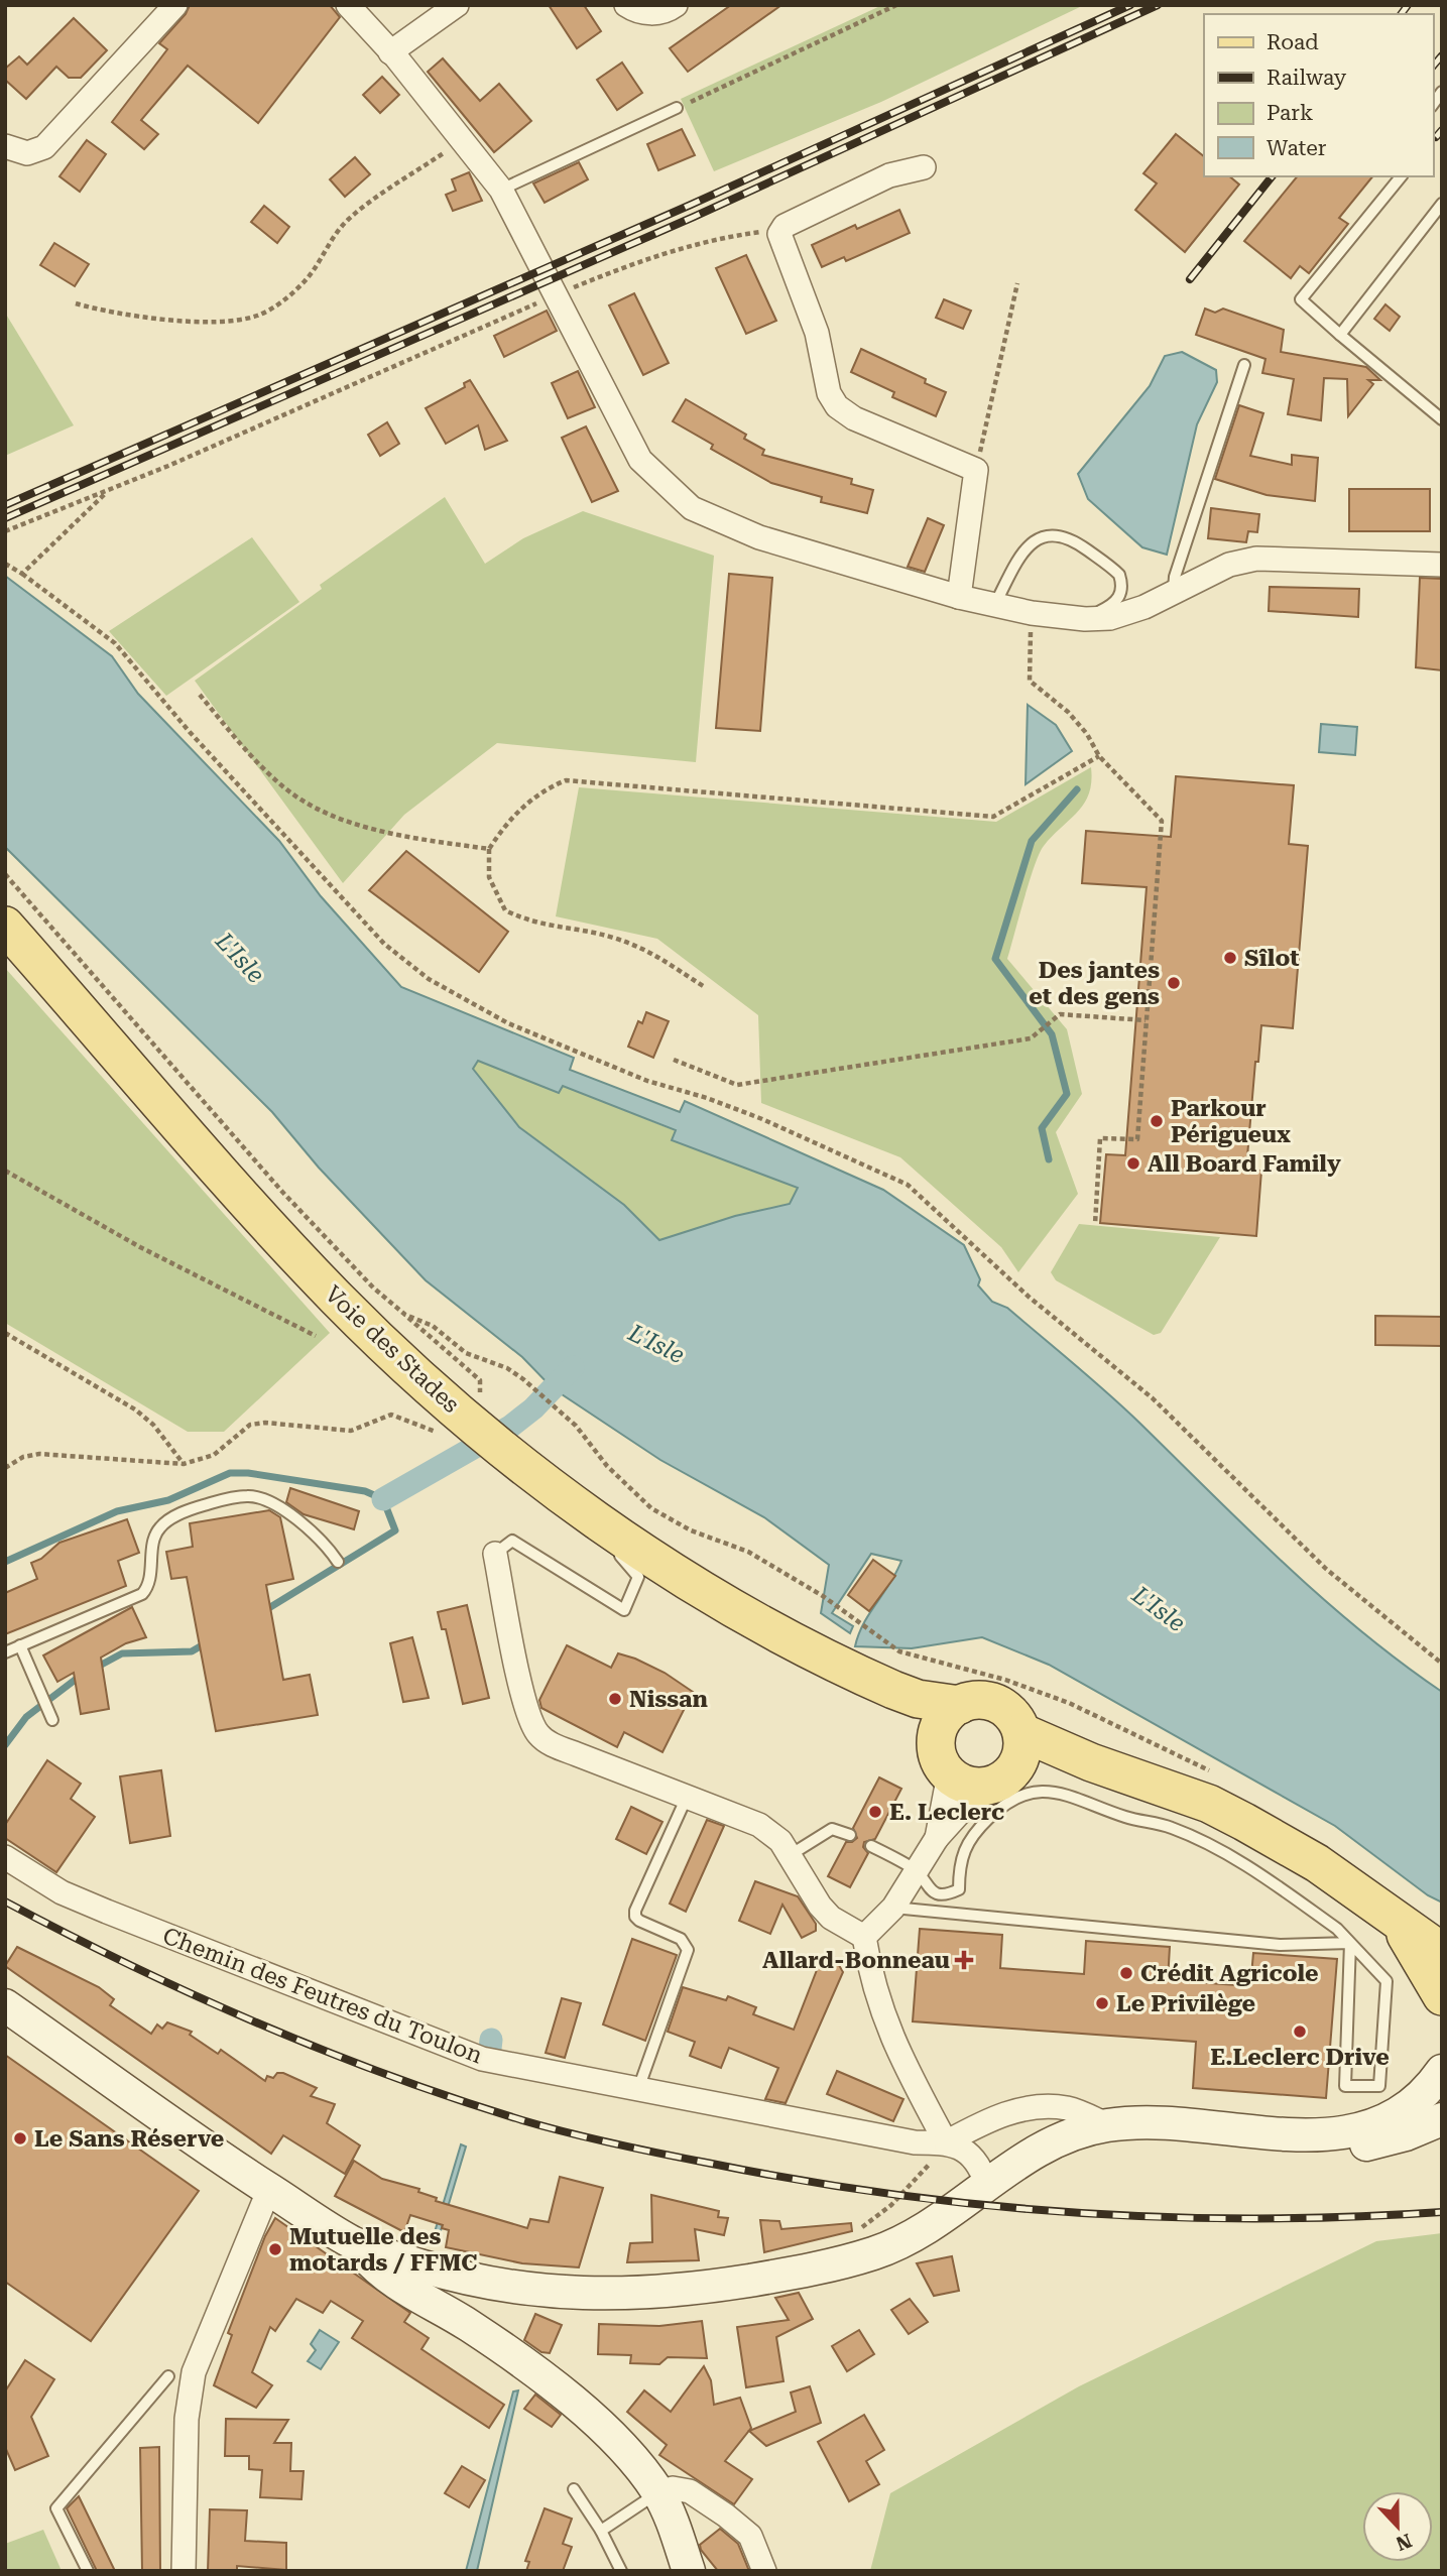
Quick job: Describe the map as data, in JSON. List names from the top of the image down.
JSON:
{
  "streets": {
    "main road": ["Voie des Stades"],
    "street": ["Chemin des Feutres du Toulon"]
  },
  "water": ["L'Isle"],
  "places": {
    "other": [
      "Sîlot",
      "Des jantes et des gens",
      "Parkour Périgueux",
      "All Board Family",
      "Nissan",
      "E. Leclerc",
      "Crédit Agricole",
      "Le Privilège",
      "E.Leclerc Drive",
      "Le Sans Réserve",
      "Mutuelle des motards / FFMC"
    ],
    "health": ["Allard-Bonneau"]
  },
  "legend": [
    "Road",
    "Railway",
    "Park",
    "Water"
  ],
  "north": "bottom"
}
